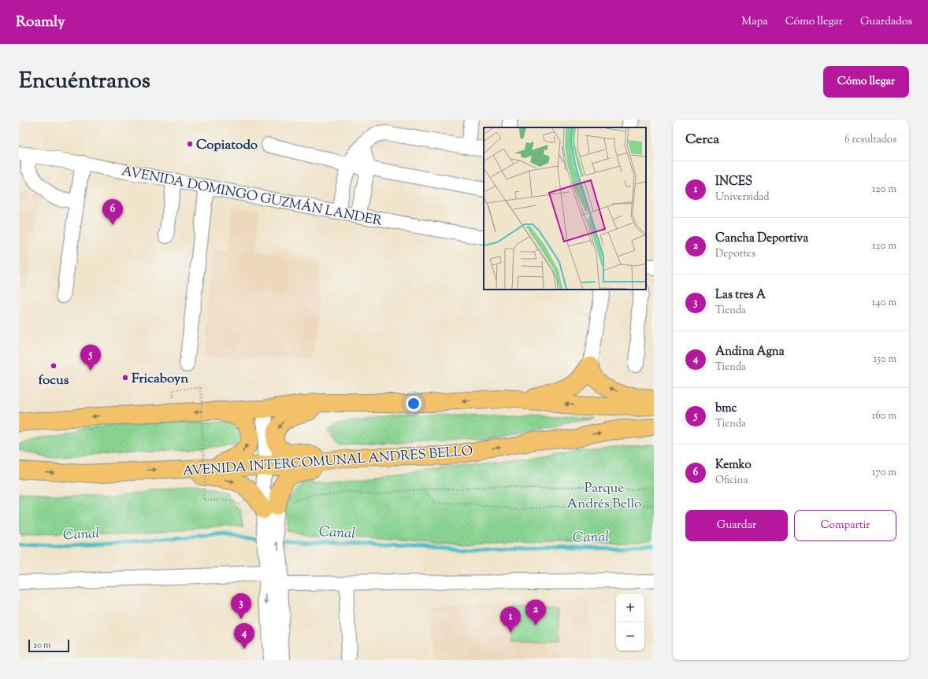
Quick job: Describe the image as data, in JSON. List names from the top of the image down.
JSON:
{
  "streets": {
    "main road": ["AVENIDA INTERCOMUNAL ANDRÉS BELLO"],
    "street": ["AVENIDA DOMINGO GUZMÁN LANDER"]
  },
  "water": ["Canal"],
  "parks": ["Parque Andrés Bello"],
  "places": ["Copiatodo", "focus", "Fricaboyn"],
  "scale_bar": "20 m",
  "page": {
    "header": "Roamly",
    "nav": ["Mapa", "Cómo llegar", "Guardados"],
    "title": "Encuéntranos",
    "buttons": [
      "Cómo llegar",
      ["Guardar", "Compartir"]
    ],
    "heading": ["Cerca", "6 resultados"],
    "list": [
      {
        "mark": "1",
        "name": "INCES",
        "note": "Universidad",
        "value": "120 m"
      },
      {
        "mark": "2",
        "name": "Cancha Deportiva",
        "note": "Deportes",
        "value": "120 m"
      },
      {
        "mark": "3",
        "name": "Las tres A",
        "note": "Tienda",
        "value": "140 m"
      },
      {
        "mark": "4",
        "name": "Andina Agna",
        "note": "Tienda",
        "value": "150 m"
      },
      {
        "mark": "5",
        "name": "bmc",
        "note": "Tienda",
        "value": "160 m"
      },
      {
        "mark": "6",
        "name": "Kemko",
        "note": "Oficina",
        "value": "170 m"
      }
    ],
    "pins": [
      "6",
      "5",
      "3",
      "2",
      "1",
      "4"
    ],
    "map_buttons": ["+", "−"],
    "scale": "20 m"
  }
}
